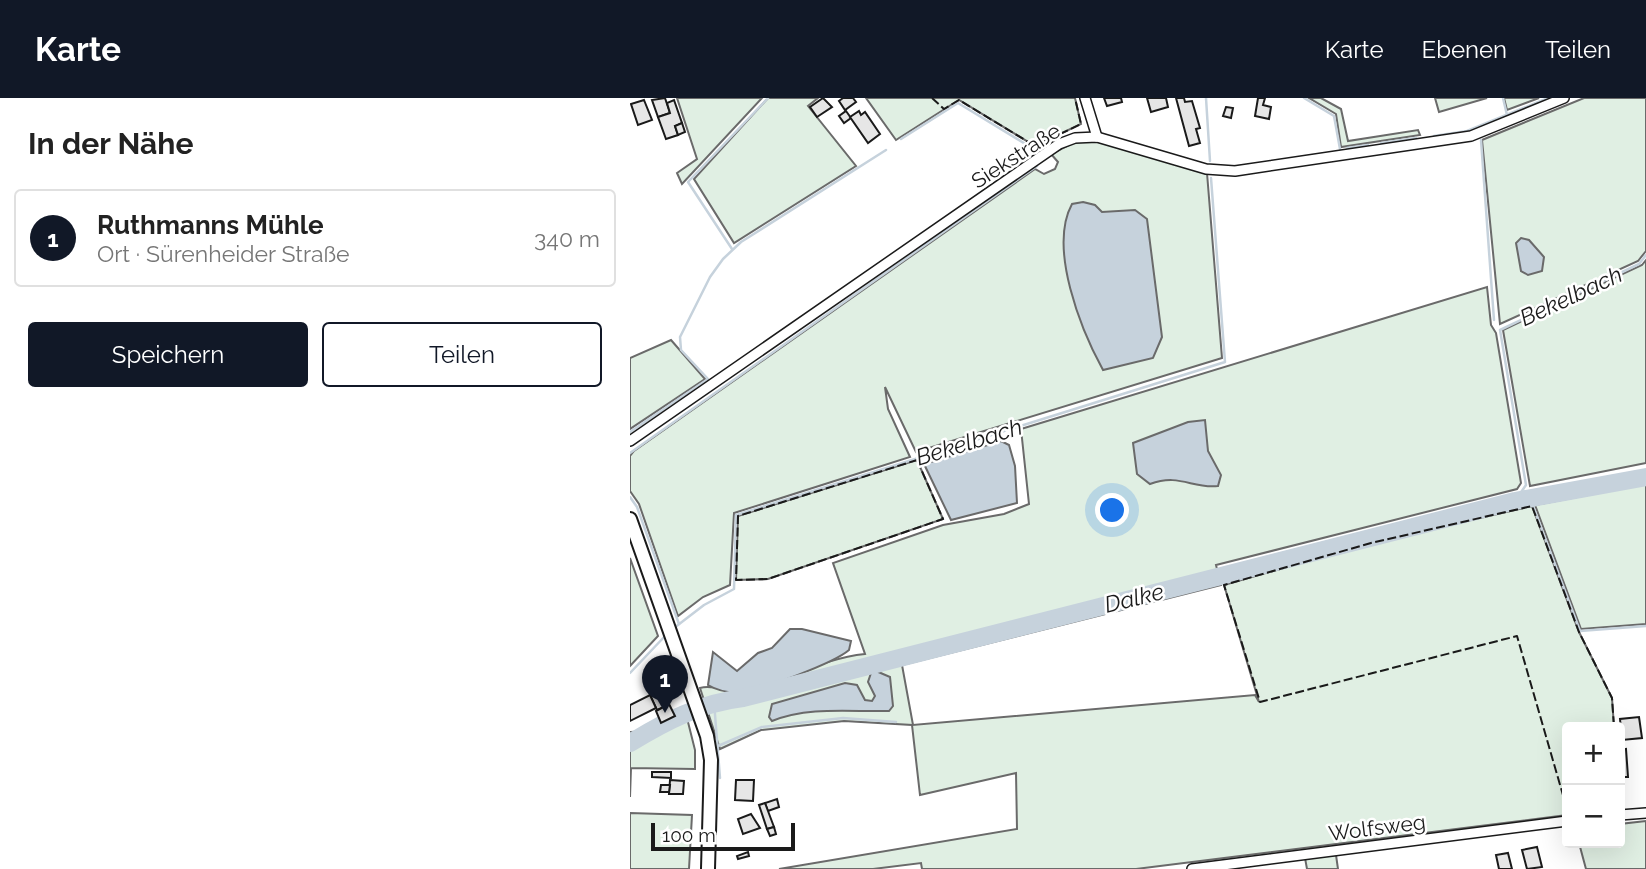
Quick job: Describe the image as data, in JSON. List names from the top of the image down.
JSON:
{
  "streets": {
    "street": ["Siekstraße", "Wolfsweg"]
  },
  "water": ["Bekelbach", "Dalke"],
  "scale_bar": "100 m",
  "page": {
    "header": "Karte",
    "nav": ["Karte", "Ebenen", "Teilen"],
    "heading": "In der Nähe",
    "list": [
      {
        "mark": "1",
        "name": "Ruthmanns Mühle",
        "note": "Ort · Sürenheider Straße",
        "value": "340 m"
      }
    ],
    "buttons": ["Speichern", "Teilen"],
    "pins": "1",
    "map_buttons": ["+", "−"],
    "scale": "100 m"
  }
}
